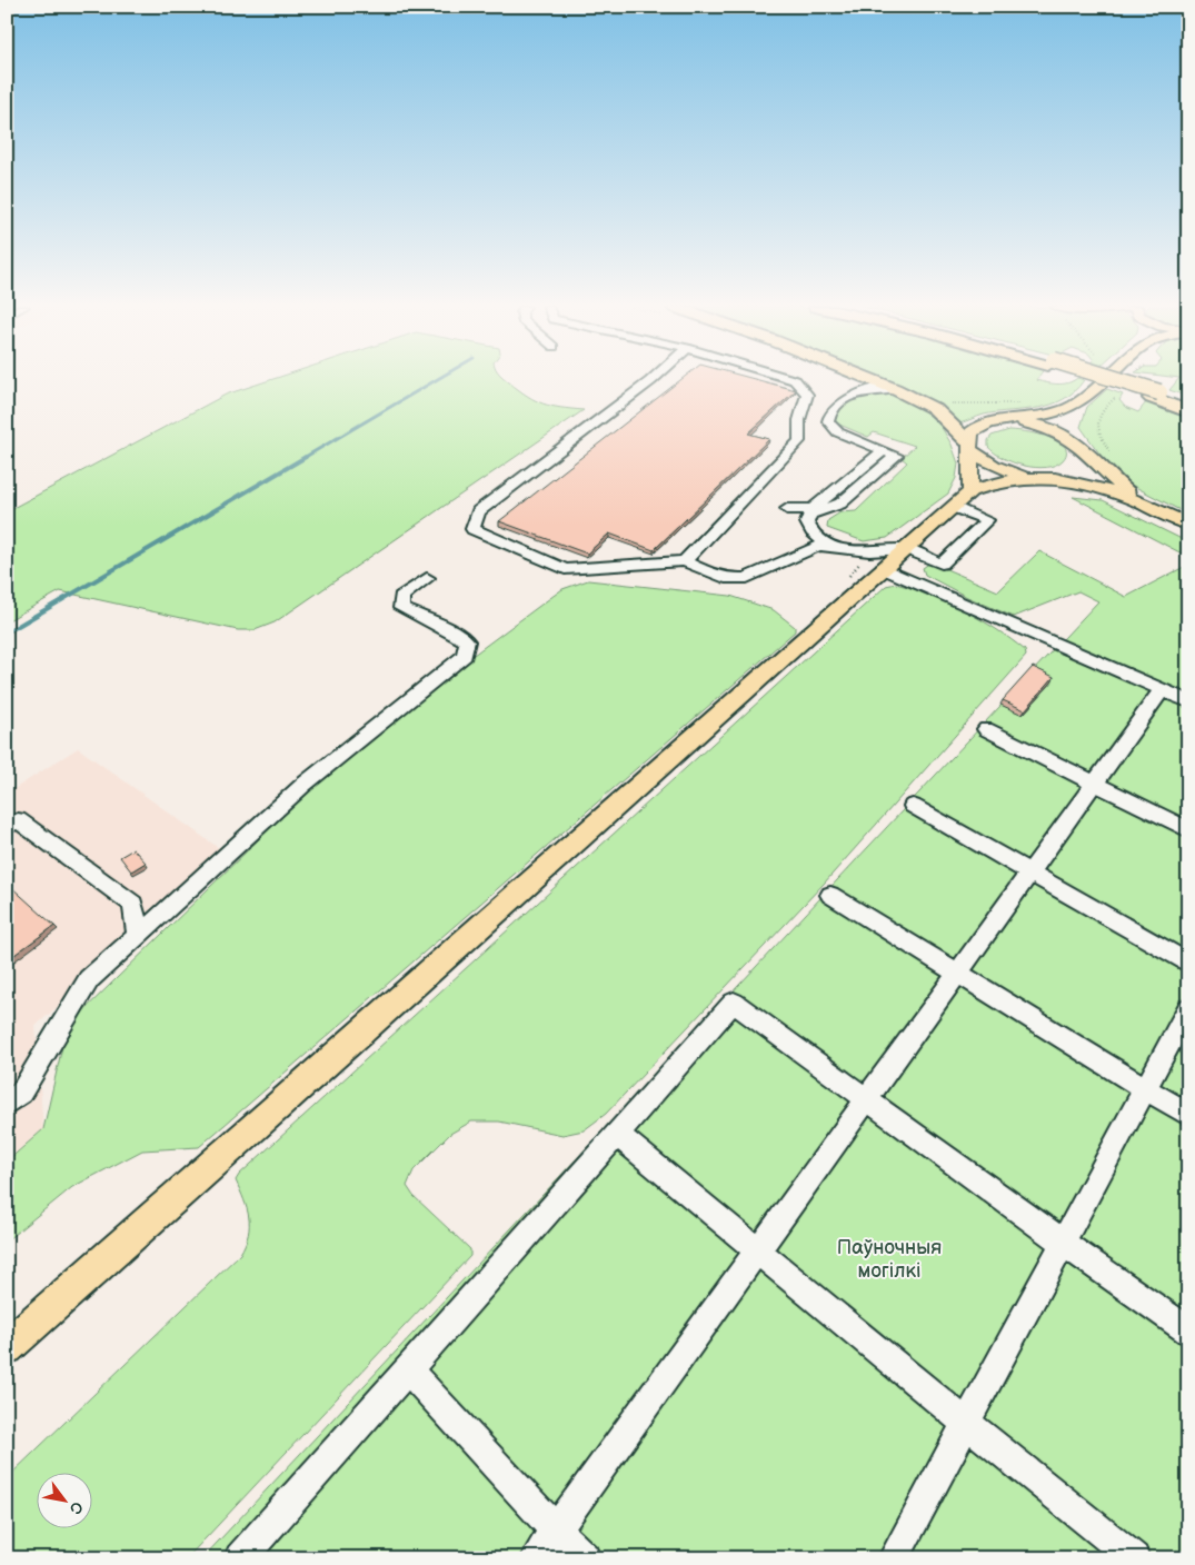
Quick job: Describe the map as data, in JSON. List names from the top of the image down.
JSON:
{
  "parks": ["Паўночныя могілкі"],
  "north": "bottom right"
}
